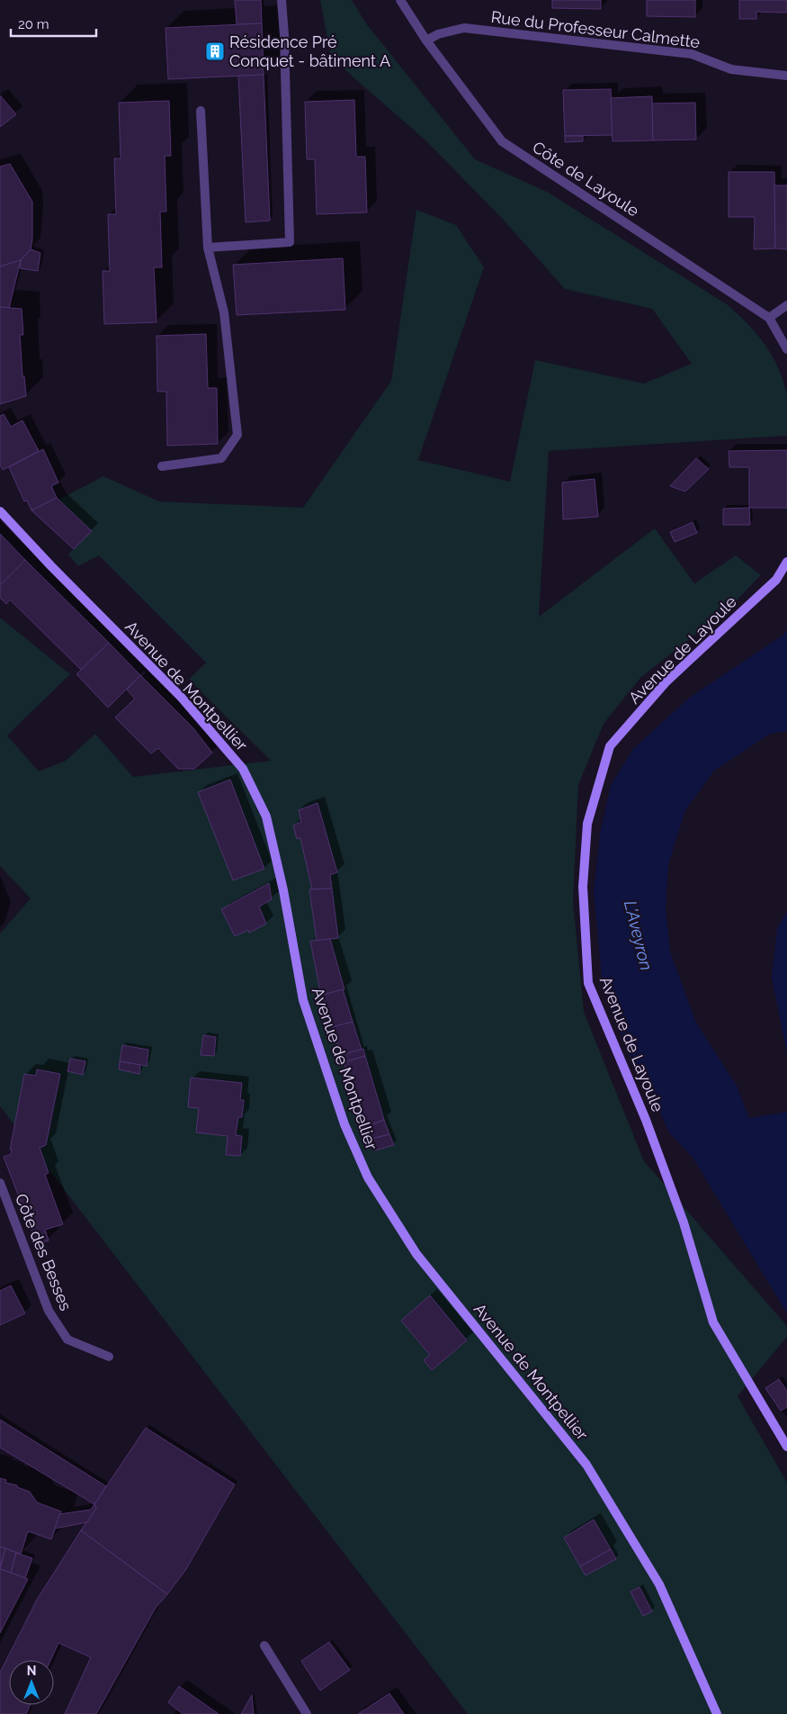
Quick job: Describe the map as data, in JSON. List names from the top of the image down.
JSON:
{
  "streets": {
    "main road": ["Avenue de Layoule", "Avenue de Montpellier"],
    "street": ["Rue du Professeur Calmette", "Côte de Layoule", "Côte des Besses"]
  },
  "crossings": [
    ["Rue du Professeur Calmette", "Côte de Layoule"]
  ],
  "water": ["L'Aveyron"],
  "places": {
    "building": ["Résidence Pré Conquet - bâtiment A"]
  },
  "scale_bar": "20 m",
  "north": "top"
}
